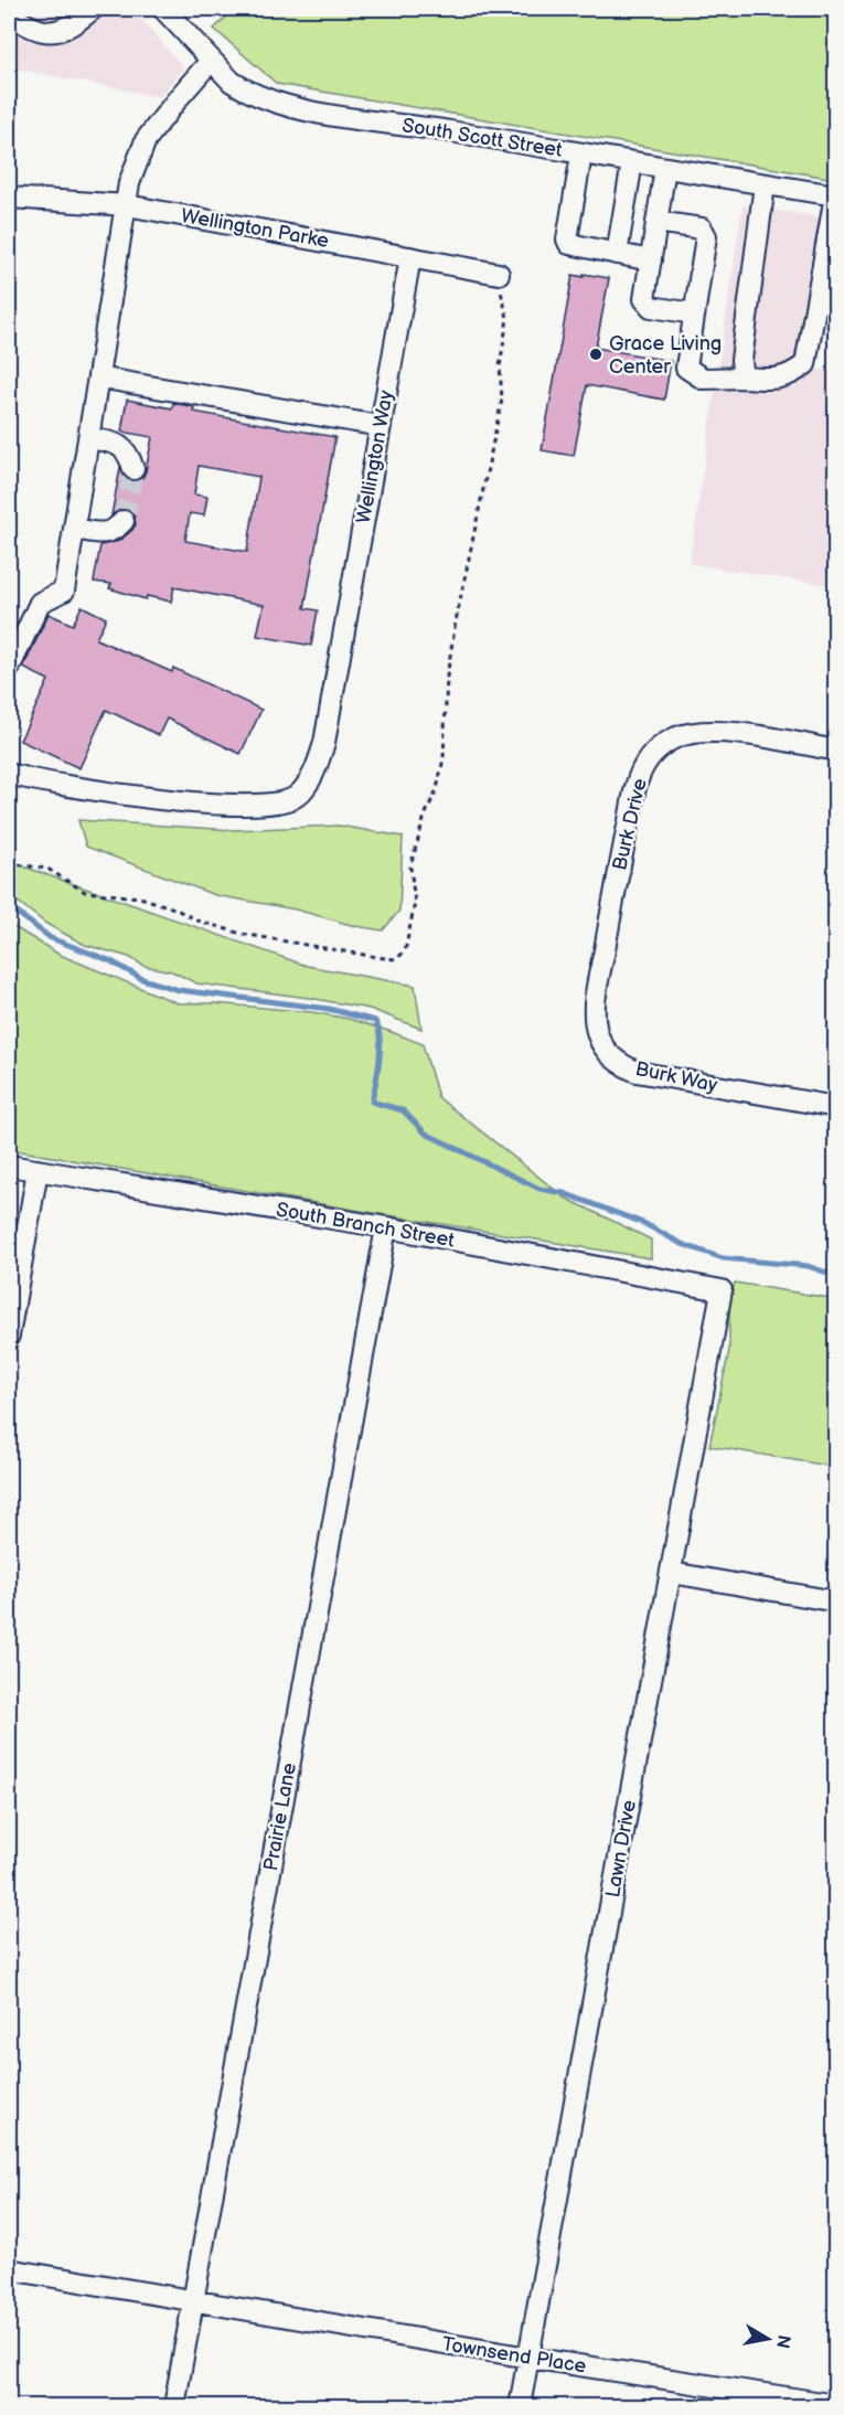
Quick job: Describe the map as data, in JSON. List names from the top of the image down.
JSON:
{
  "streets": {
    "street": [
      "South Scott Street",
      "Wellington Parke",
      "Wellington Way",
      "Burk Drive",
      "Burk Way",
      "South Branch Street",
      "Prairie Lane",
      "Lawn Drive",
      "Townsend Place"
    ]
  },
  "crossings": [
    ["Wellington Parke", "Wellington Way"],
    ["Burk Drive", "Burk Way"],
    ["South Branch Street", "Prairie Lane"],
    ["South Branch Street", "Lawn Drive"],
    ["Prairie Lane", "Townsend Place"],
    ["Lawn Drive", "Townsend Place"]
  ],
  "places": ["Grace Living Center"],
  "north": "right"
}
